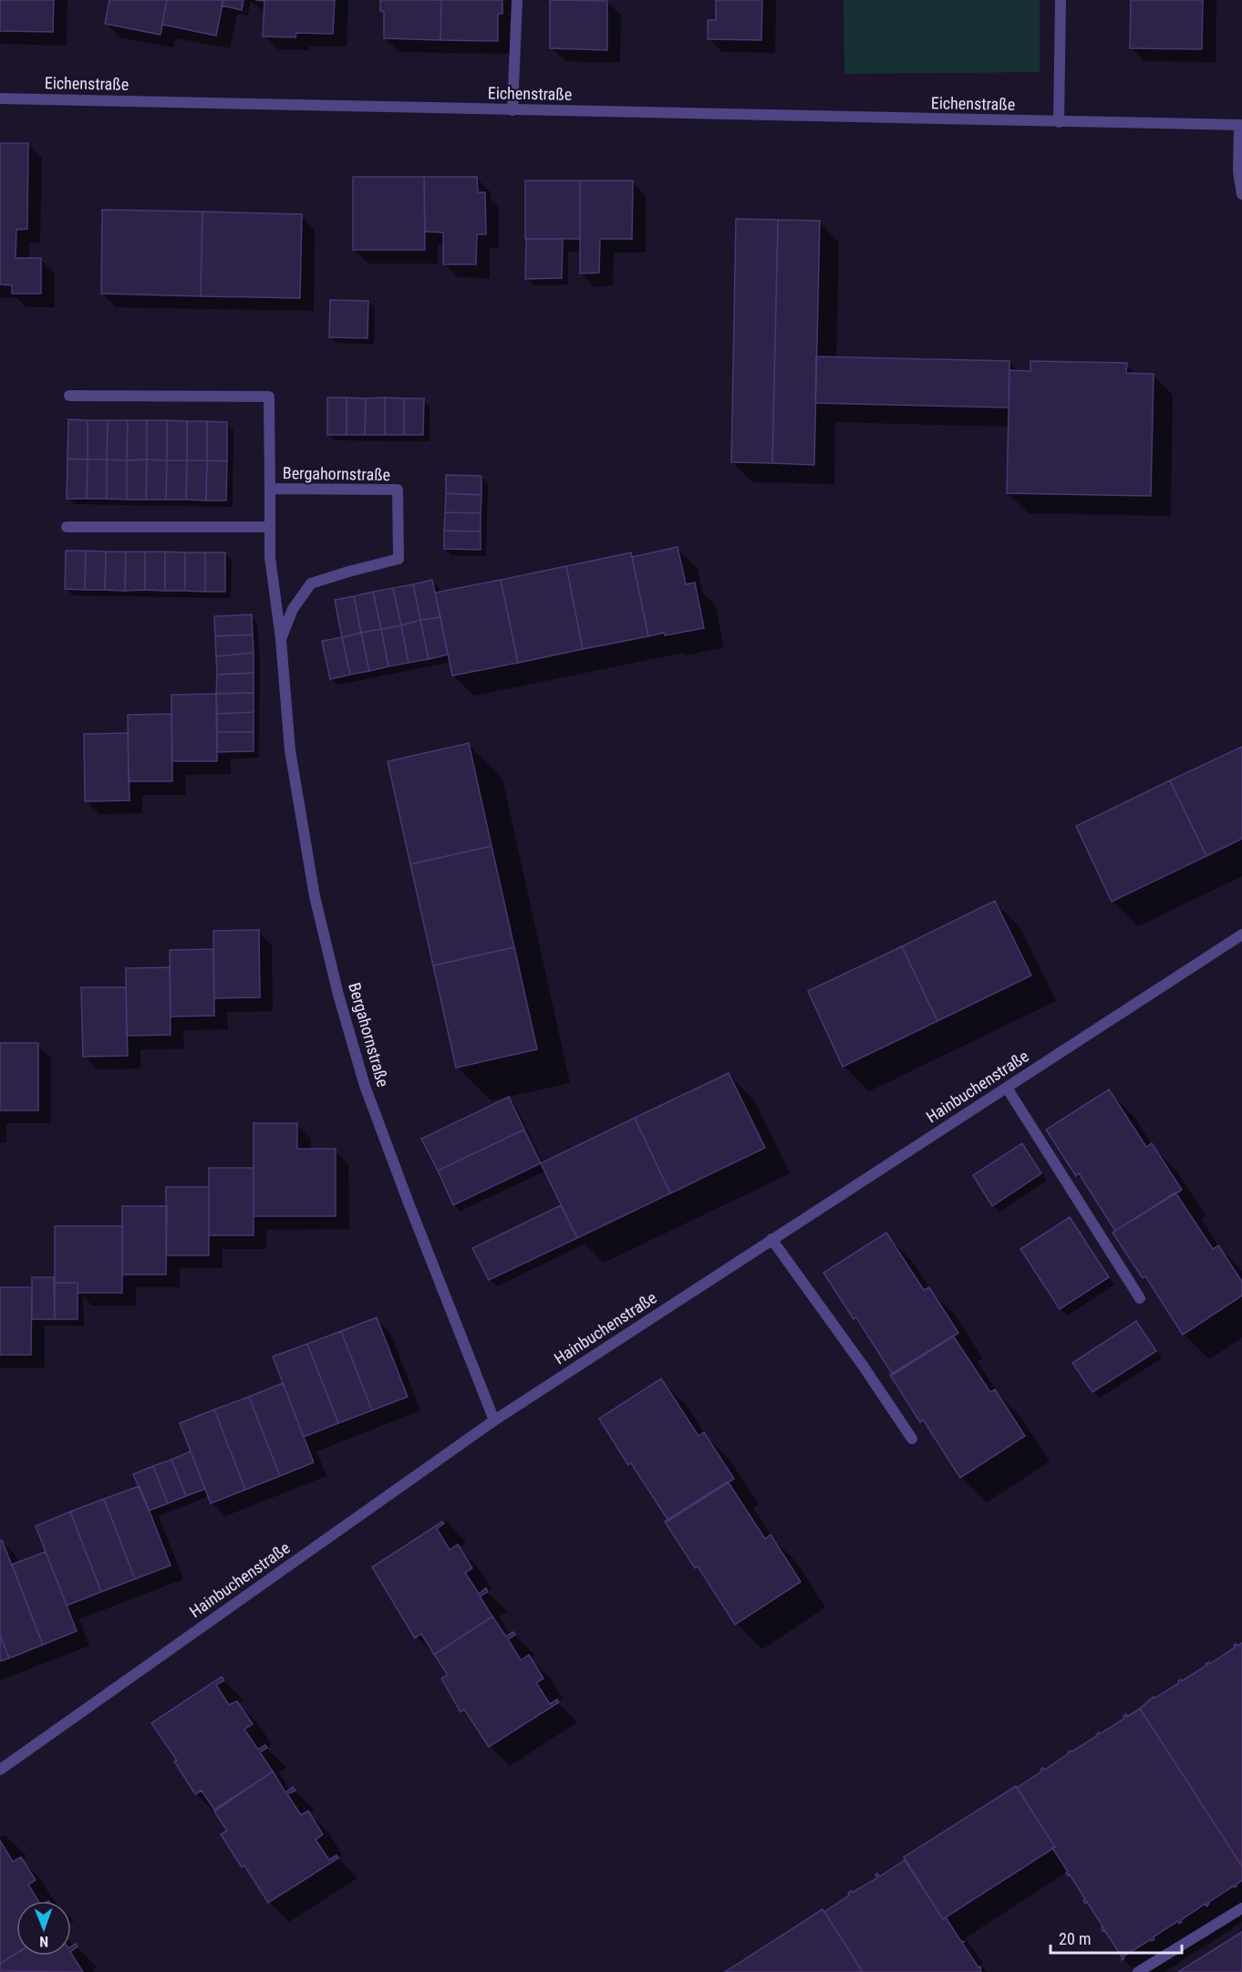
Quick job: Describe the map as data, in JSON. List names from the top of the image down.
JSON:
{
  "streets": {
    "street": ["Eichenstraße", "Bergahornstraße", "Hainbuchenstraße"]
  },
  "crossings": [
    ["Bergahornstraße", "Hainbuchenstraße"]
  ],
  "scale_bar": "20 m",
  "north": "bottom"
}
